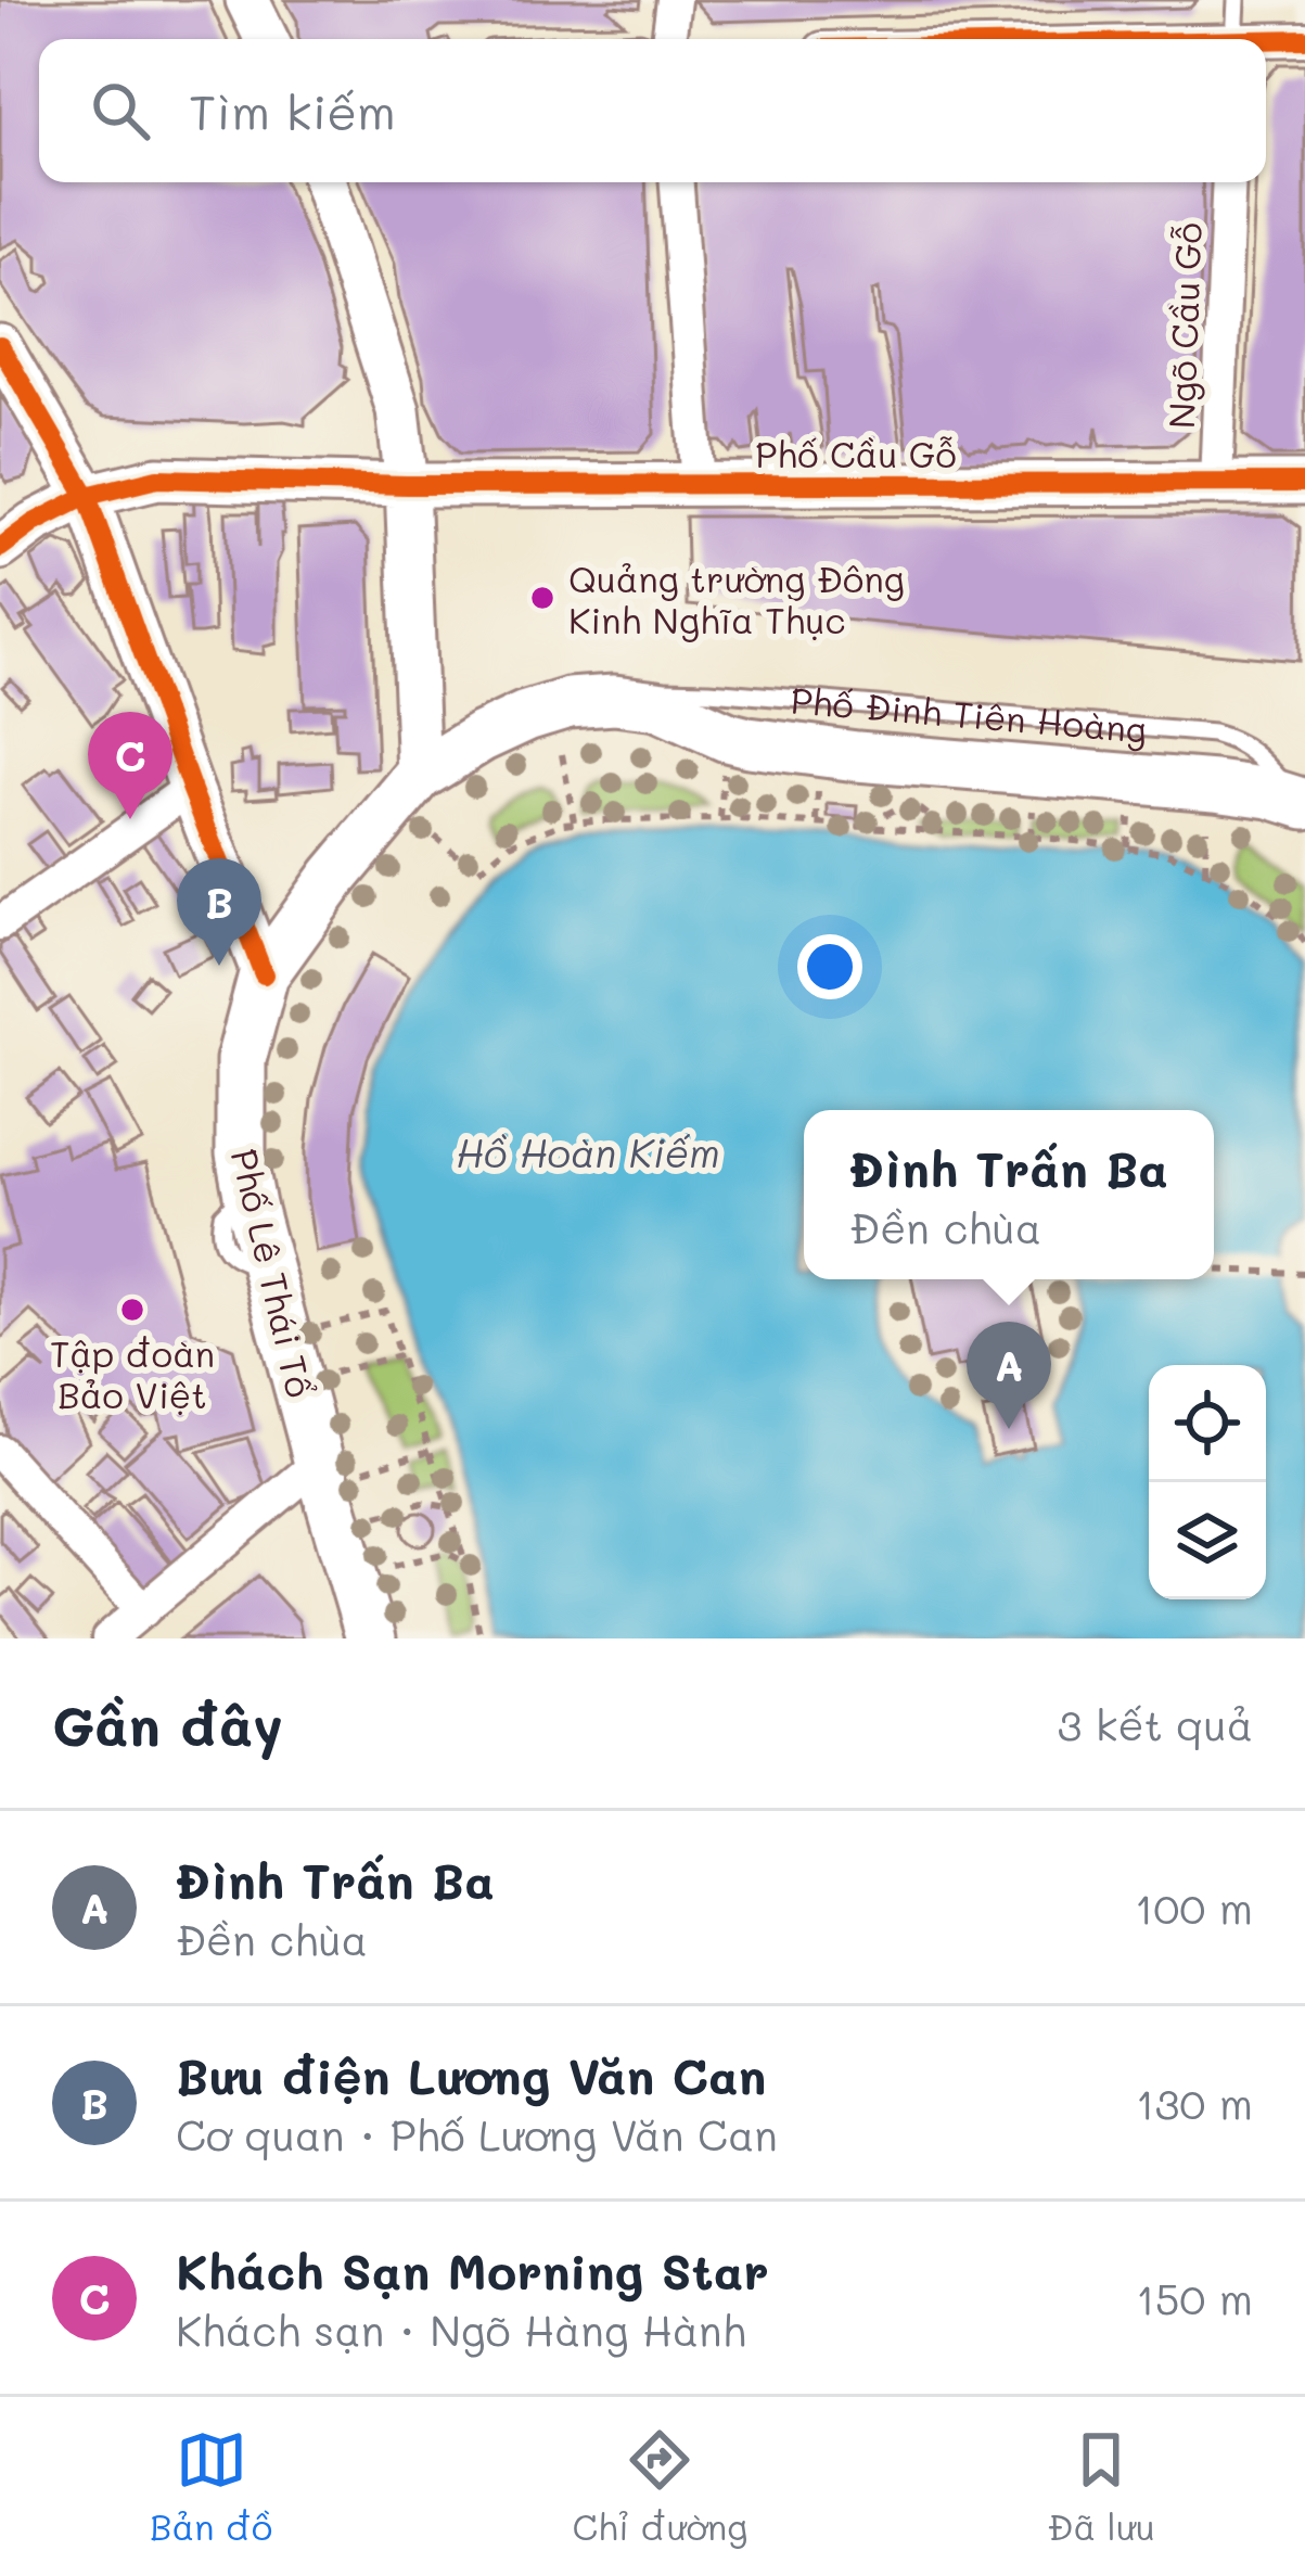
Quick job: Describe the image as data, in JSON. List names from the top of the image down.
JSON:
{
  "streets": {
    "main road": ["Phố Đinh Tiên Hoàng", "Phố Lê Thái Tổ"],
    "street": ["Ngõ Cầu Gỗ", "Phố Cầu Gỗ"]
  },
  "crossings": [
    ["Ngõ Cầu Gỗ", "Phố Cầu Gỗ"],
    ["Phố Đinh Tiên Hoàng", "Phố Lê Thái Tổ"]
  ],
  "water": ["Hồ Hoàn Kiếm"],
  "places": ["Quảng trường Đông Kinh Nghĩa Thục", "Tập đoàn Bảo Việt"],
  "page": {
    "search": "Tìm kiếm",
    "pins": ["C", "B", "A"],
    "popup": ["Đình Trấn Ba", "Đền chùa"],
    "heading": ["Gần đây", "3 kết quả"],
    "list": [
      {
        "mark": "A",
        "name": "Đình Trấn Ba",
        "note": "Đền chùa",
        "value": "100 m"
      },
      {
        "mark": "B",
        "name": "Bưu điện Lương Văn Can",
        "note": "Cơ quan · Phố Lương Văn Can",
        "value": "130 m"
      },
      {
        "mark": "C",
        "name": "Khách Sạn Morning Star",
        "note": "Khách sạn · Ngõ Hàng Hành",
        "value": "150 m"
      }
    ],
    "nav": ["Bản đồ", "Chỉ đường", "Đã lưu"]
  }
}
